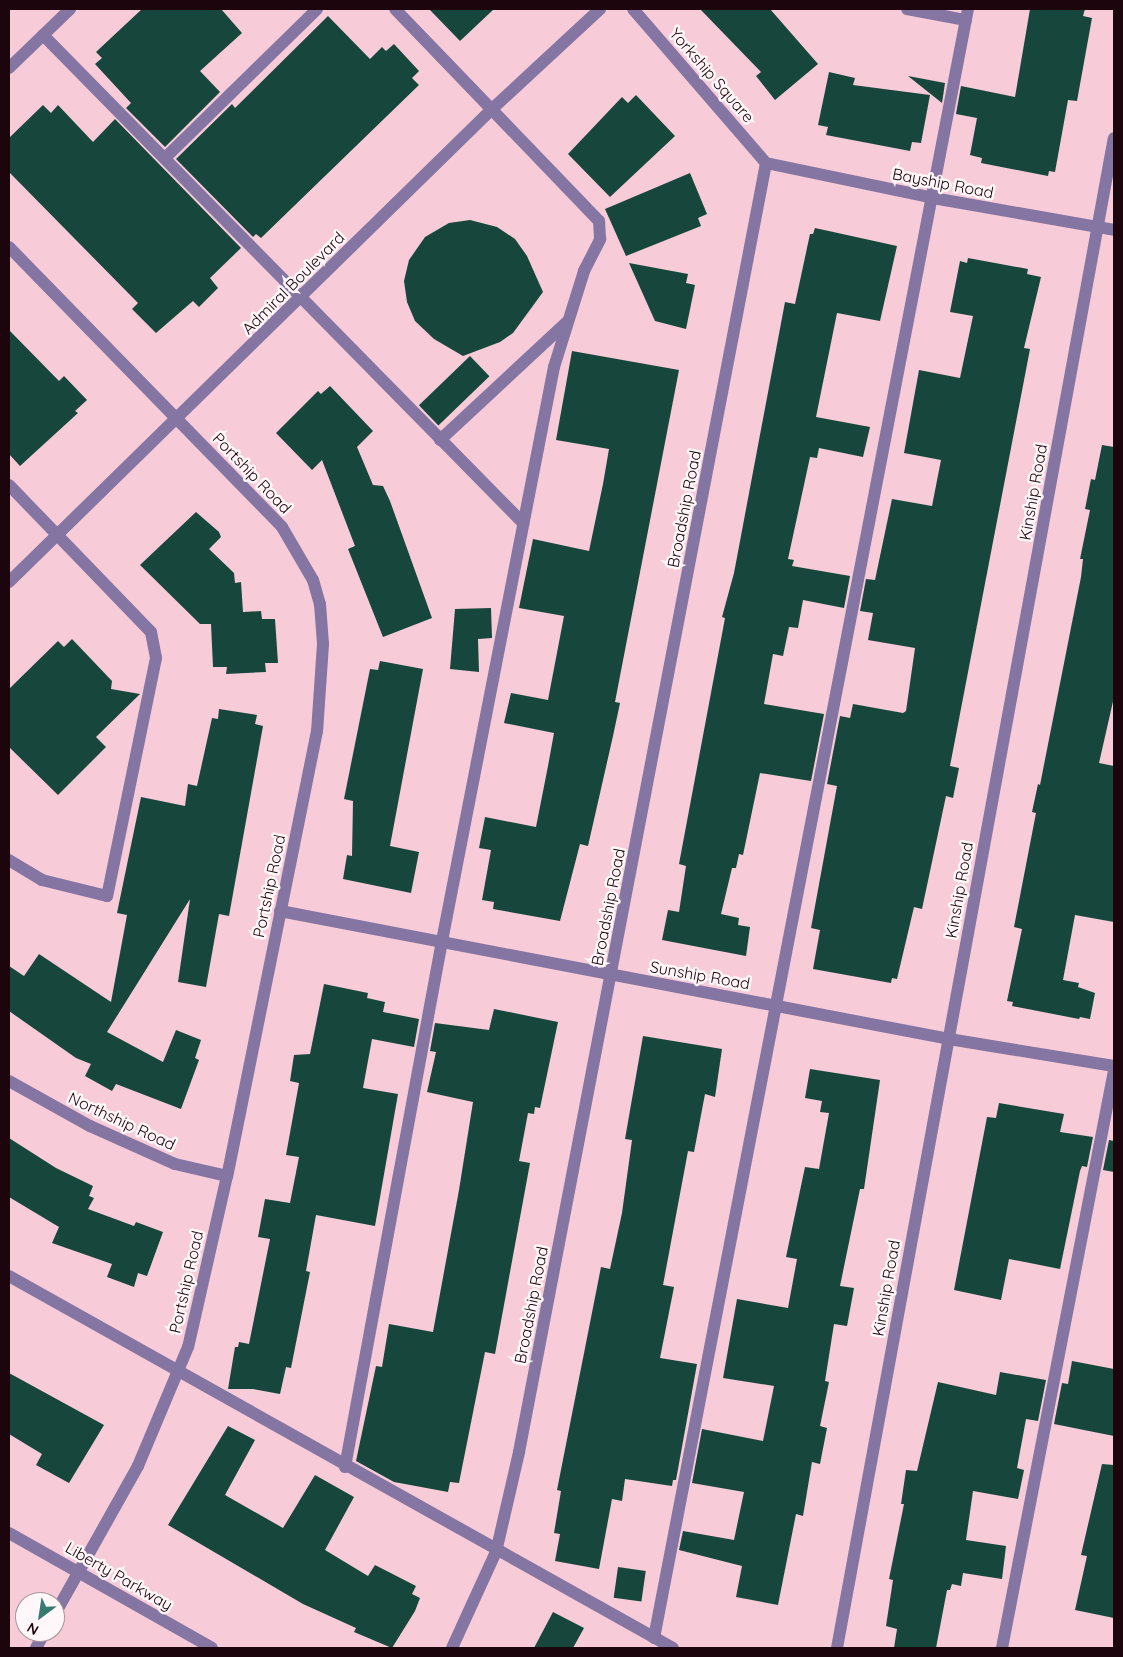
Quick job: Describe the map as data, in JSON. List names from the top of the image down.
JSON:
{
  "streets": {
    "street": [
      "Yorkship Square",
      "Bayship Road",
      "Admiral Boulevard",
      "Portship Road",
      "Kinship Road",
      "Broadship Road",
      "Sunship Road",
      "Northship Road",
      "Liberty Parkway"
    ]
  },
  "crossings": [
    ["Yorkship Square", "Bayship Road"],
    ["Yorkship Square", "Broadship Road"],
    ["Bayship Road", "Kinship Road"],
    ["Bayship Road", "Broadship Road"],
    ["Admiral Boulevard", "Portship Road"],
    ["Portship Road", "Sunship Road"],
    ["Portship Road", "Northship Road"],
    ["Portship Road", "Liberty Parkway"],
    ["Kinship Road", "Sunship Road"],
    ["Broadship Road", "Sunship Road"]
  ],
  "north": "bottom left"
}
